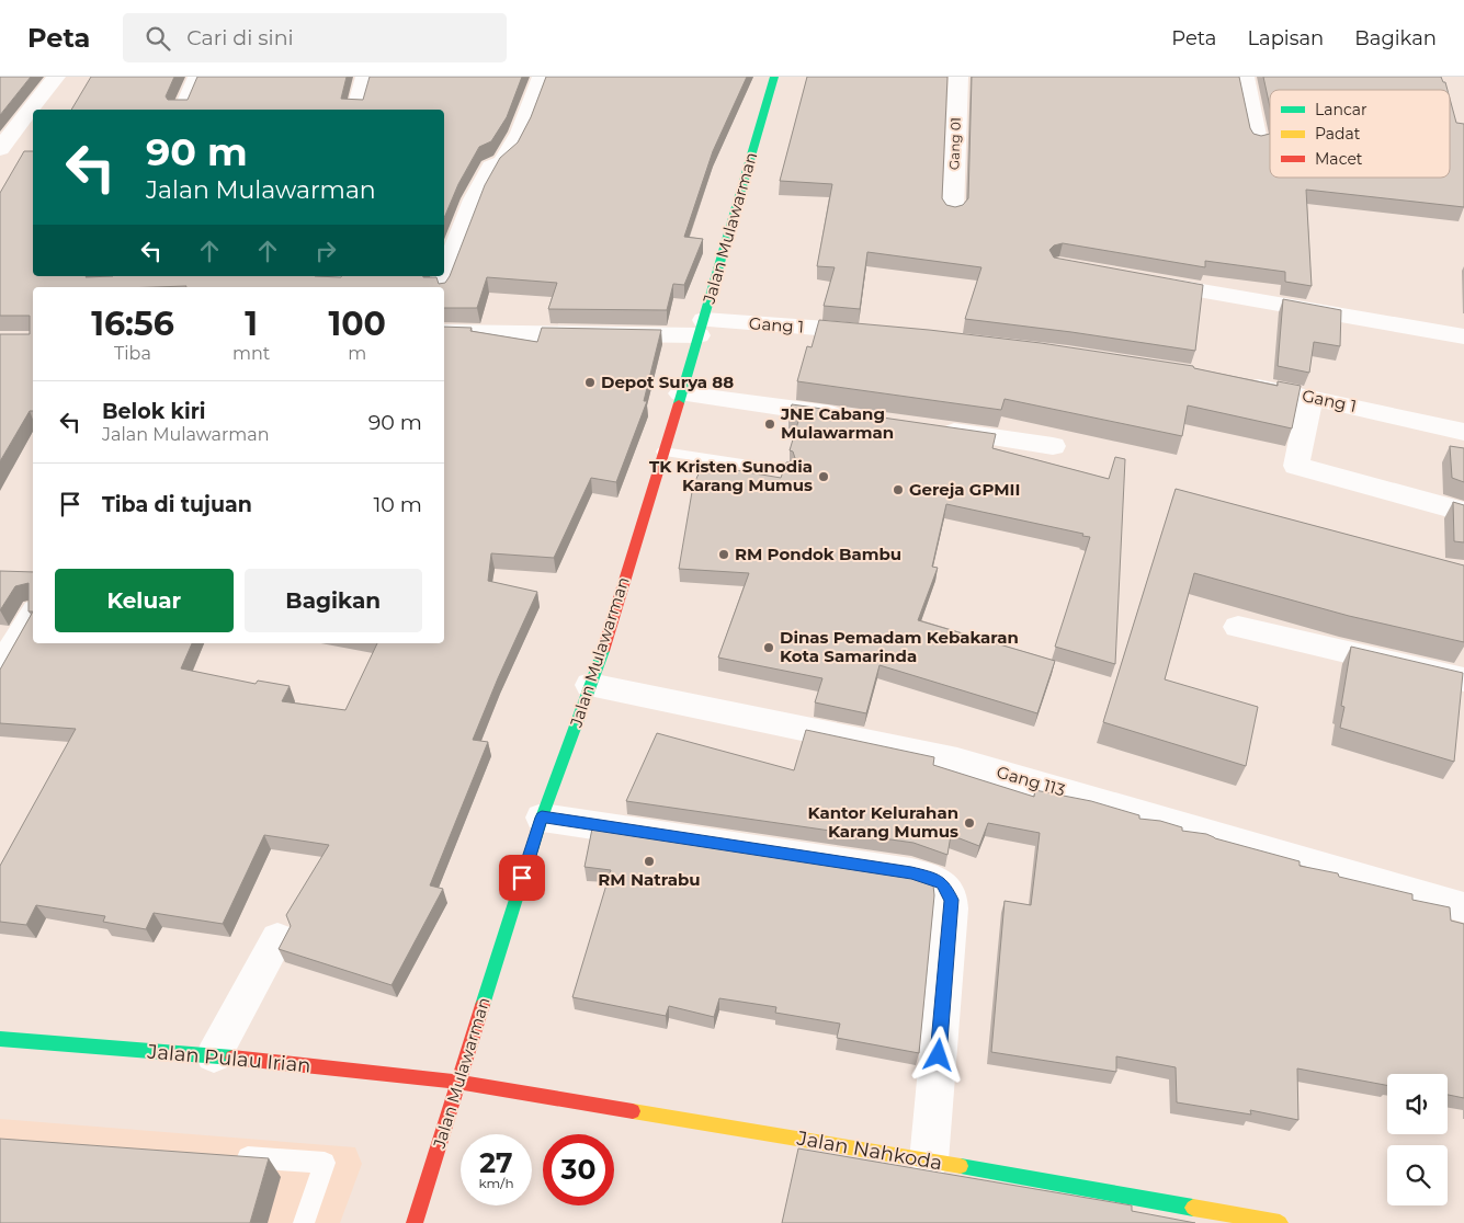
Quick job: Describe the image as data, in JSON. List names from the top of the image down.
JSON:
{
  "streets": {
    "street": [
      "Gang 01",
      "Jalan Mulawarman",
      "Gang 1",
      "Gang 113",
      "Jalan Pulau Irian",
      "Jalan Nahkoda"
    ]
  },
  "crossings": [
    ["Jalan Mulawarman", "Gang 1"],
    ["Jalan Mulawarman", "Gang 113"],
    ["Jalan Mulawarman", "Jalan Pulau Irian"],
    ["Jalan Mulawarman", "Jalan Nahkoda"],
    ["Jalan Pulau Irian", "Jalan Nahkoda"]
  ],
  "places": [
    "Depot Surya 88",
    "JNE Cabang Mulawarman",
    "TK Kristen Sunodia Karang Mumus",
    "Gereja GPMII",
    "RM Pondok Bambu",
    "Dinas Pemadam Kebakaran Kota Samarinda",
    "Kantor Kelurahan Karang Mumus",
    "RM Natrabu"
  ],
  "legend": ["Lancar", "Padat", "Macet"],
  "page": {
    "header": "Peta",
    "search": "Cari di sini",
    "nav": ["Peta", "Lapisan", "Bagikan"],
    "turn": ["90 m", "Jalan Mulawarman"],
    "eta": [
      "16:56",
      "Tiba",
      "1",
      "mnt",
      "100",
      "m"
    ],
    "list": [
      {
        "name": "Belok kiri",
        "note": "Jalan Mulawarman",
        "value": "90 m"
      },
      {
        "name": "Tiba di tujuan",
        "value": "10 m"
      }
    ],
    "buttons": ["Keluar", "Bagikan"],
    "speed": "27 km/h",
    "limit": "30"
  }
}
